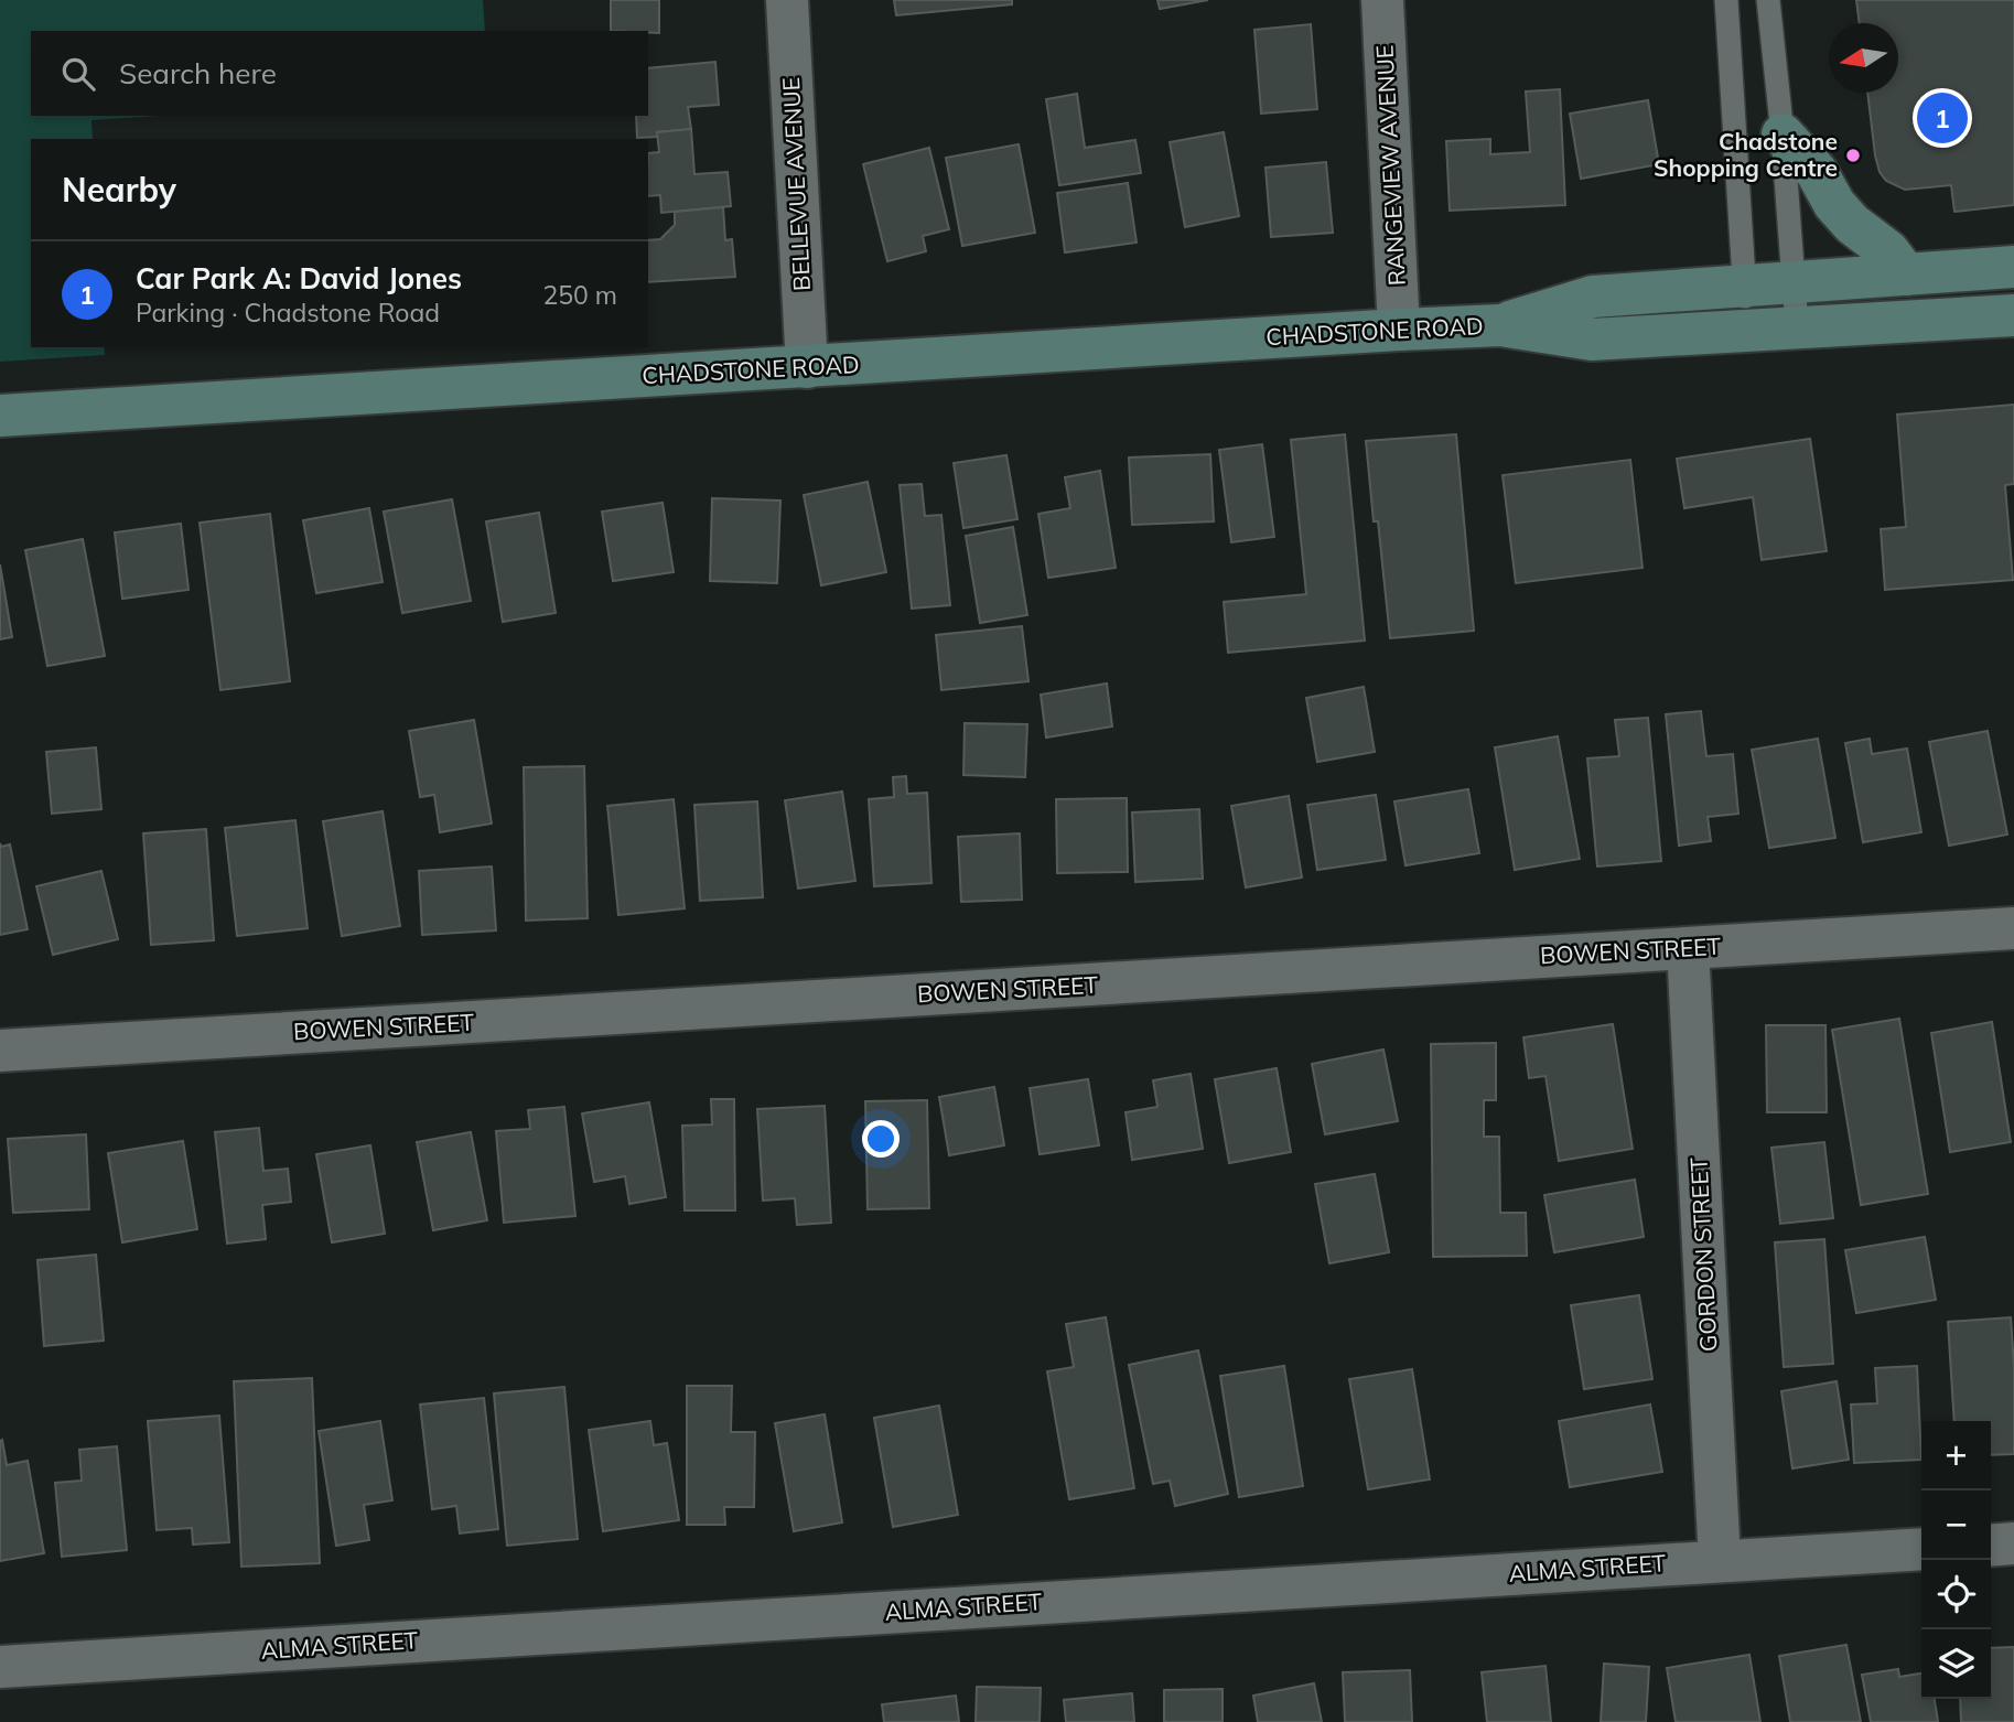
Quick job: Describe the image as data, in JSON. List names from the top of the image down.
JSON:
{
  "streets": {
    "street": [
      "RANGEVIEW AVENUE",
      "BELLEVUE AVENUE",
      "CHADSTONE ROAD",
      "BOWEN STREET",
      "GORDON STREET",
      "ALMA STREET"
    ]
  },
  "crossings": [
    ["RANGEVIEW AVENUE", "CHADSTONE ROAD"],
    ["BELLEVUE AVENUE", "CHADSTONE ROAD"],
    ["BOWEN STREET", "GORDON STREET"],
    ["GORDON STREET", "ALMA STREET"]
  ],
  "places": ["Chadstone Shopping Centre"],
  "north": "left",
  "page": {
    "search": "Search here",
    "pins": "1",
    "heading": "Nearby",
    "list": [
      {
        "mark": "1",
        "name": "Car Park A: David Jones",
        "note": "Parking · Chadstone Road",
        "value": "250 m"
      }
    ],
    "map_buttons": ["+", "−"]
  }
}
